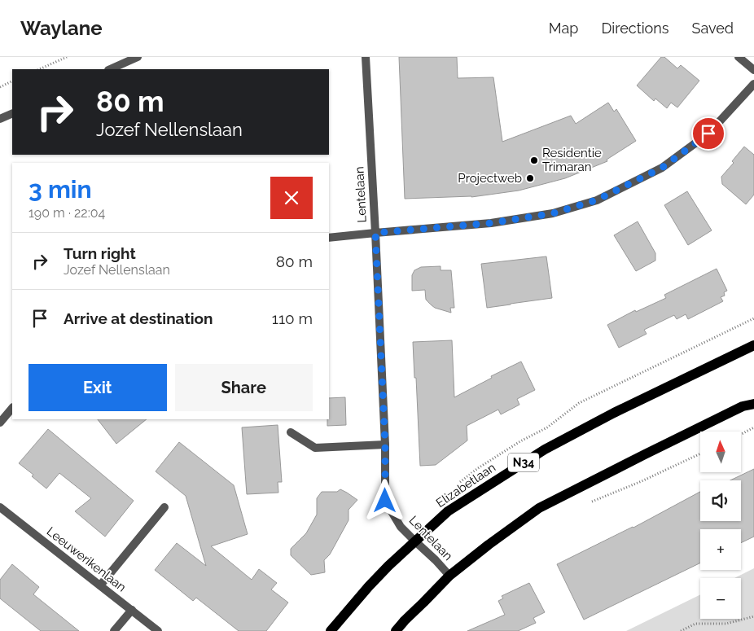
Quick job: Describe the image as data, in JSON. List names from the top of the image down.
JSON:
{
  "streets": {
    "main road": ["N34", "Elizabetlaan"],
    "street": ["Lentelaan", "Leeuwerikenlaan"]
  },
  "crossings": [
    ["Lentelaan", "Elizabetlaan"]
  ],
  "places": ["Residentie Trimaran", "Projectweb"],
  "north": "top",
  "page": {
    "header": "Waylane",
    "nav": ["Map", "Directions", "Saved"],
    "turn": ["80 m", "Jozef Nellenslaan"],
    "heading": ["3 min", "190 m · 22:04"],
    "list": [
      {
        "name": "Turn right",
        "note": "Jozef Nellenslaan",
        "value": "80 m"
      },
      {
        "name": "Arrive at destination",
        "value": "110 m"
      }
    ],
    "buttons": ["Exit", "Share"],
    "map_buttons": ["+", "−"]
  }
}
